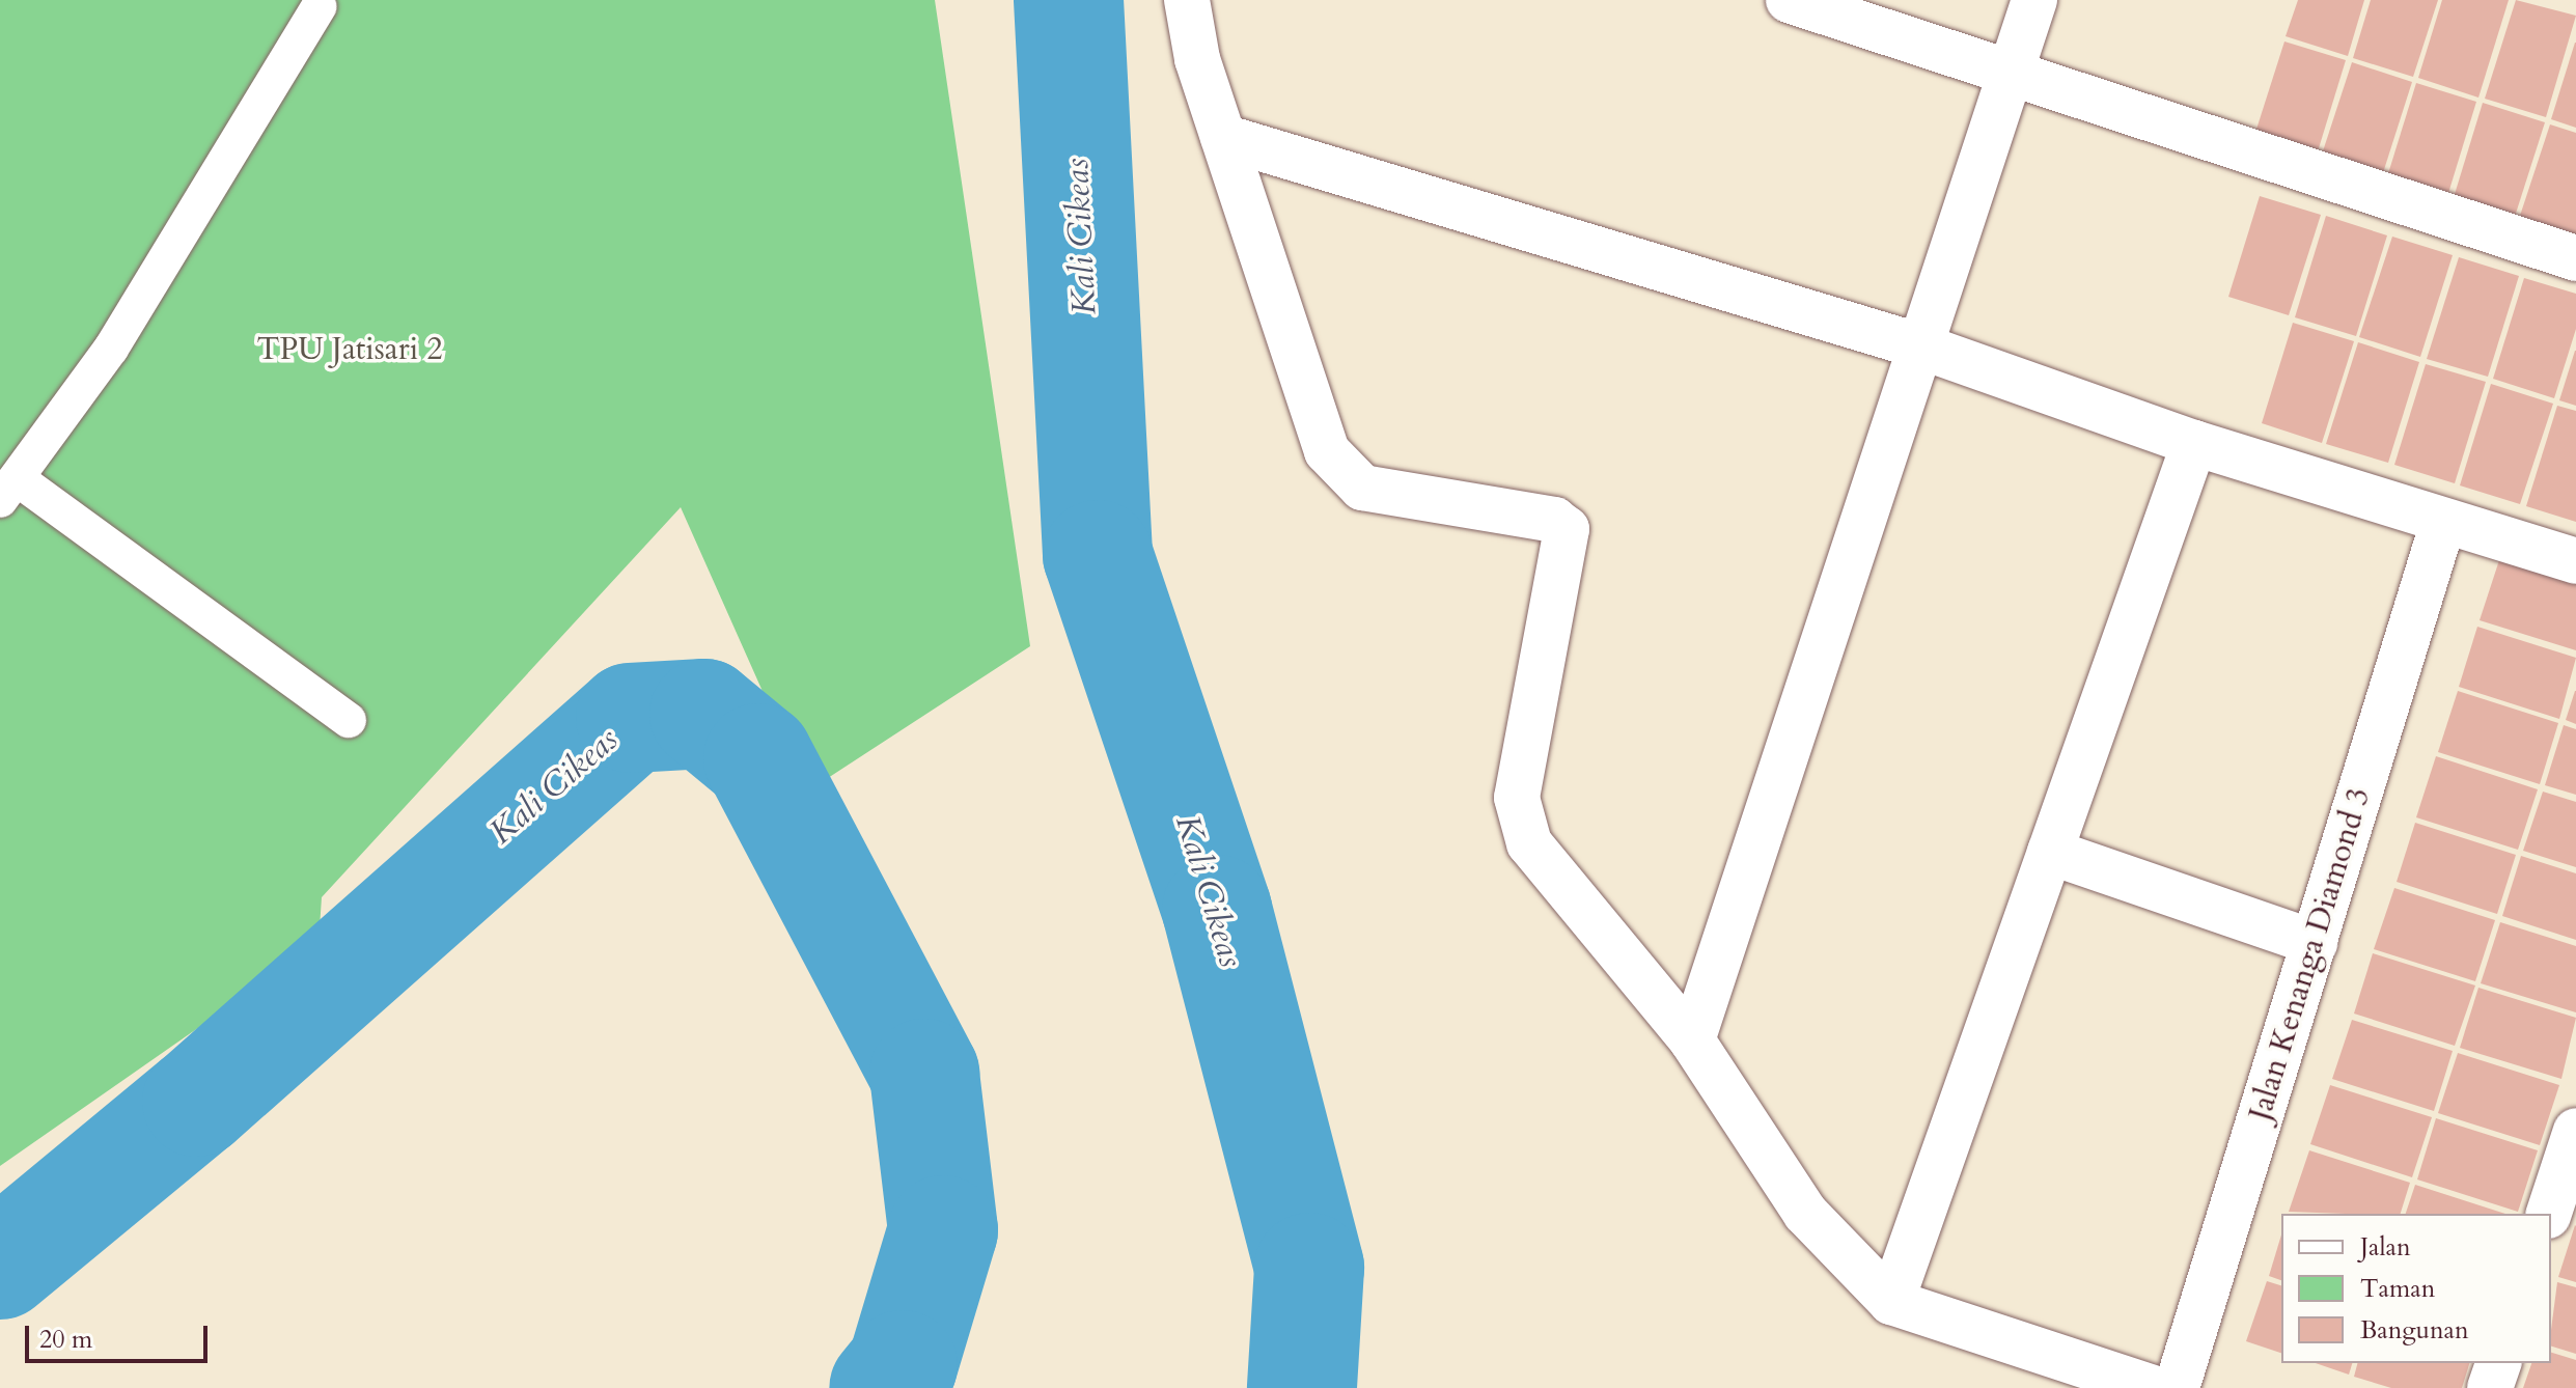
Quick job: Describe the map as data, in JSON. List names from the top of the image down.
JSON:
{
  "streets": {
    "street": ["Jalan Kenanga Diamond 3"]
  },
  "water": ["Kali Cikeas"],
  "parks": ["TPU Jatisari 2"],
  "legend": ["Jalan", "Taman", "Bangunan"],
  "scale_bar": "20 m"
}
